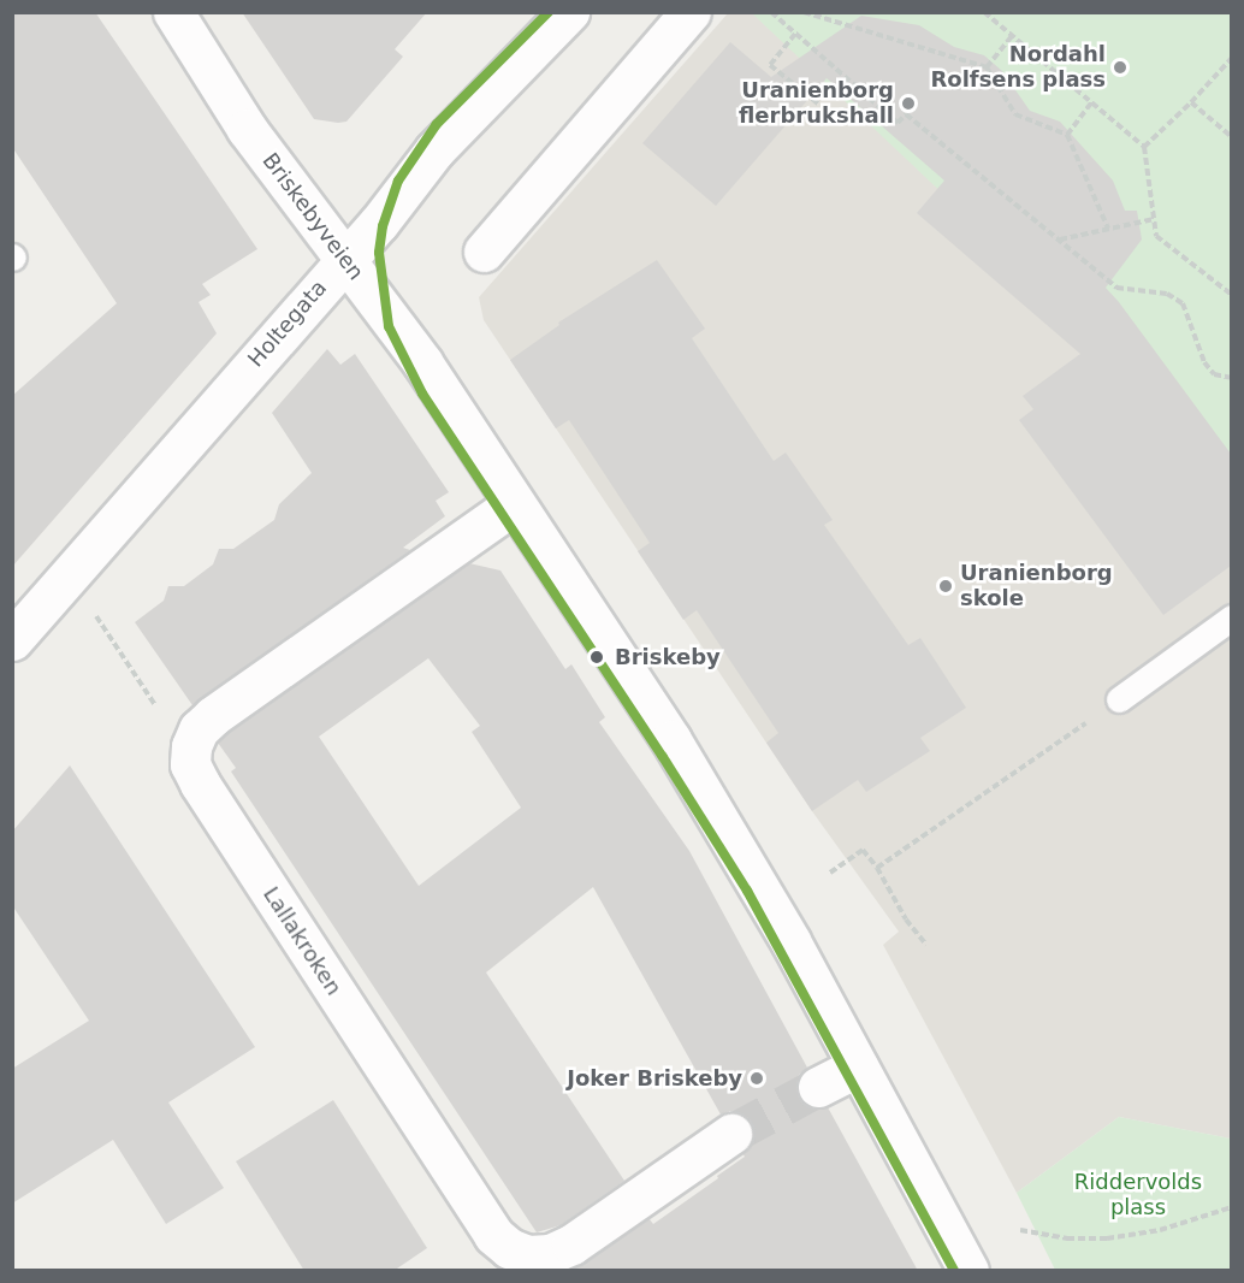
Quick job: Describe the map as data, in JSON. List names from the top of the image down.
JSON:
{
  "streets": {
    "street": ["Briskebyveien", "Holtegata", "Lallakroken"]
  },
  "crossings": [
    ["Briskebyveien", "Holtegata"],
    ["Briskebyveien", "Lallakroken"]
  ],
  "parks": ["Riddervolds plass"],
  "places": [
    "Nordahl Rolfsens plass",
    "Uranienborg flerbrukshall",
    "Uranienborg skole",
    "Briskeby",
    "Joker Briskeby"
  ]
}
